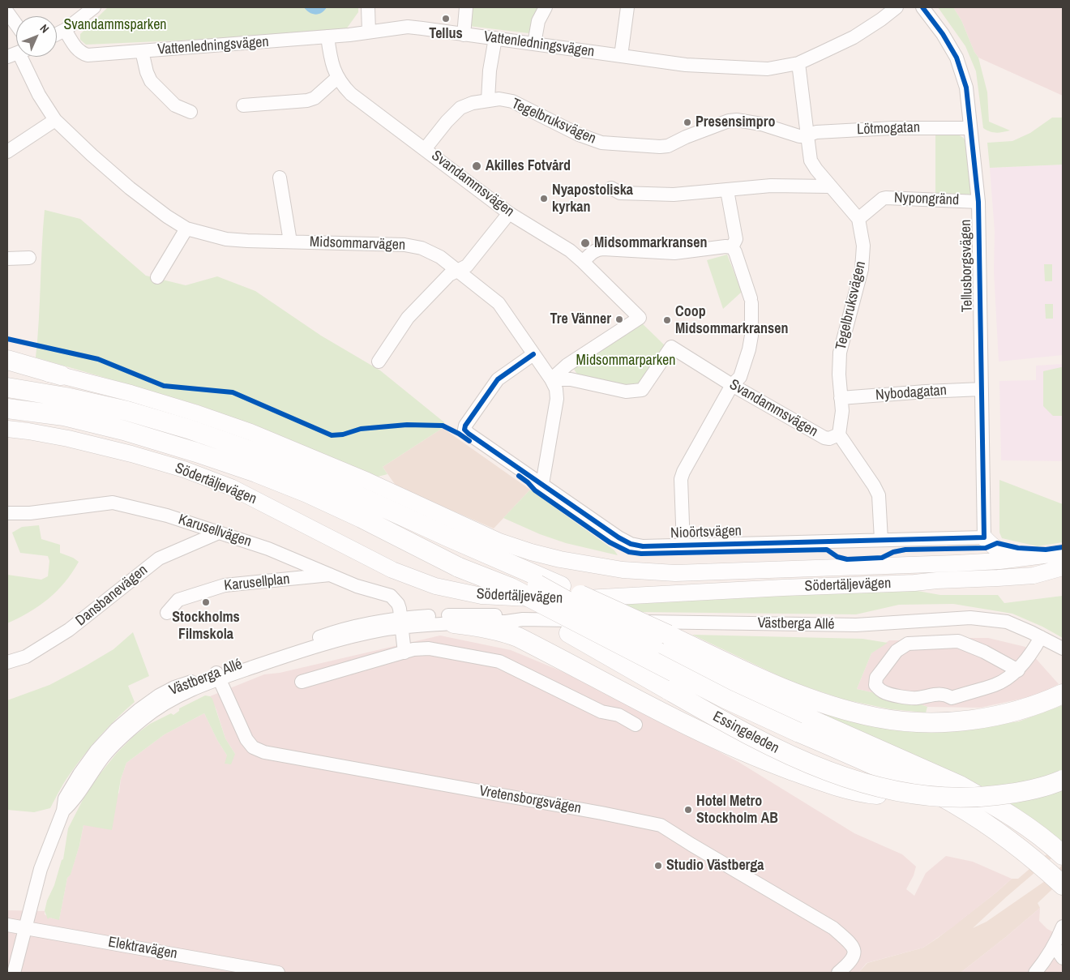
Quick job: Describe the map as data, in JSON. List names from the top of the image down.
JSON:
{
  "streets": {
    "highway": ["Södertäljevägen", "Essingeleden"],
    "street": [
      "Vattenledningsvägen",
      "Tegelbruksvägen",
      "Lötmogatan",
      "Svandammsvägen",
      "Nypongränd",
      "Midsommarvägen",
      "Tellusborgsvägen",
      "Nybodagatan",
      "Karusellvägen",
      "Nioörtsvägen",
      "Karusellplan",
      "Dansbanevägen",
      "Västberga Allé",
      "Vretensborgsvägen",
      "Elektravägen"
    ]
  },
  "crossings": [
    ["Vattenledningsvägen", "Svandammsvägen"],
    ["Tegelbruksvägen", "Lötmogatan"],
    ["Tegelbruksvägen", "Svandammsvägen"],
    ["Tegelbruksvägen", "Nypongränd"],
    ["Tegelbruksvägen", "Nybodagatan"],
    ["Lötmogatan", "Tellusborgsvägen"],
    ["Svandammsvägen", "Midsommarvägen"],
    ["Svandammsvägen", "Nioörtsvägen"],
    ["Nypongränd", "Tellusborgsvägen"],
    ["Midsommarvägen", "Nioörtsvägen"],
    ["Tellusborgsvägen", "Nybodagatan"],
    ["Tellusborgsvägen", "Nioörtsvägen"],
    ["Södertäljevägen", "Essingeleden"],
    ["Karusellvägen", "Karusellplan"],
    ["Karusellvägen", "Dansbanevägen"],
    ["Karusellvägen", "Västberga Allé"],
    ["Västberga Allé", "Vretensborgsvägen"],
    ["Västberga Allé", "Elektravägen"]
  ],
  "parks": ["Svandammsparken", "Midsommarparken"],
  "places": [
    "Tellus",
    "Presensimpro",
    "Akilles Fotvård",
    "Nyapostoliska kyrkan",
    "Midsommarkransen",
    "Tre Vänner",
    "Coop Midsommarkransen",
    "Stockholms Filmskola",
    "Hotel Metro Stockholm AB",
    "Studio Västberga"
  ],
  "north": "top right"
}
